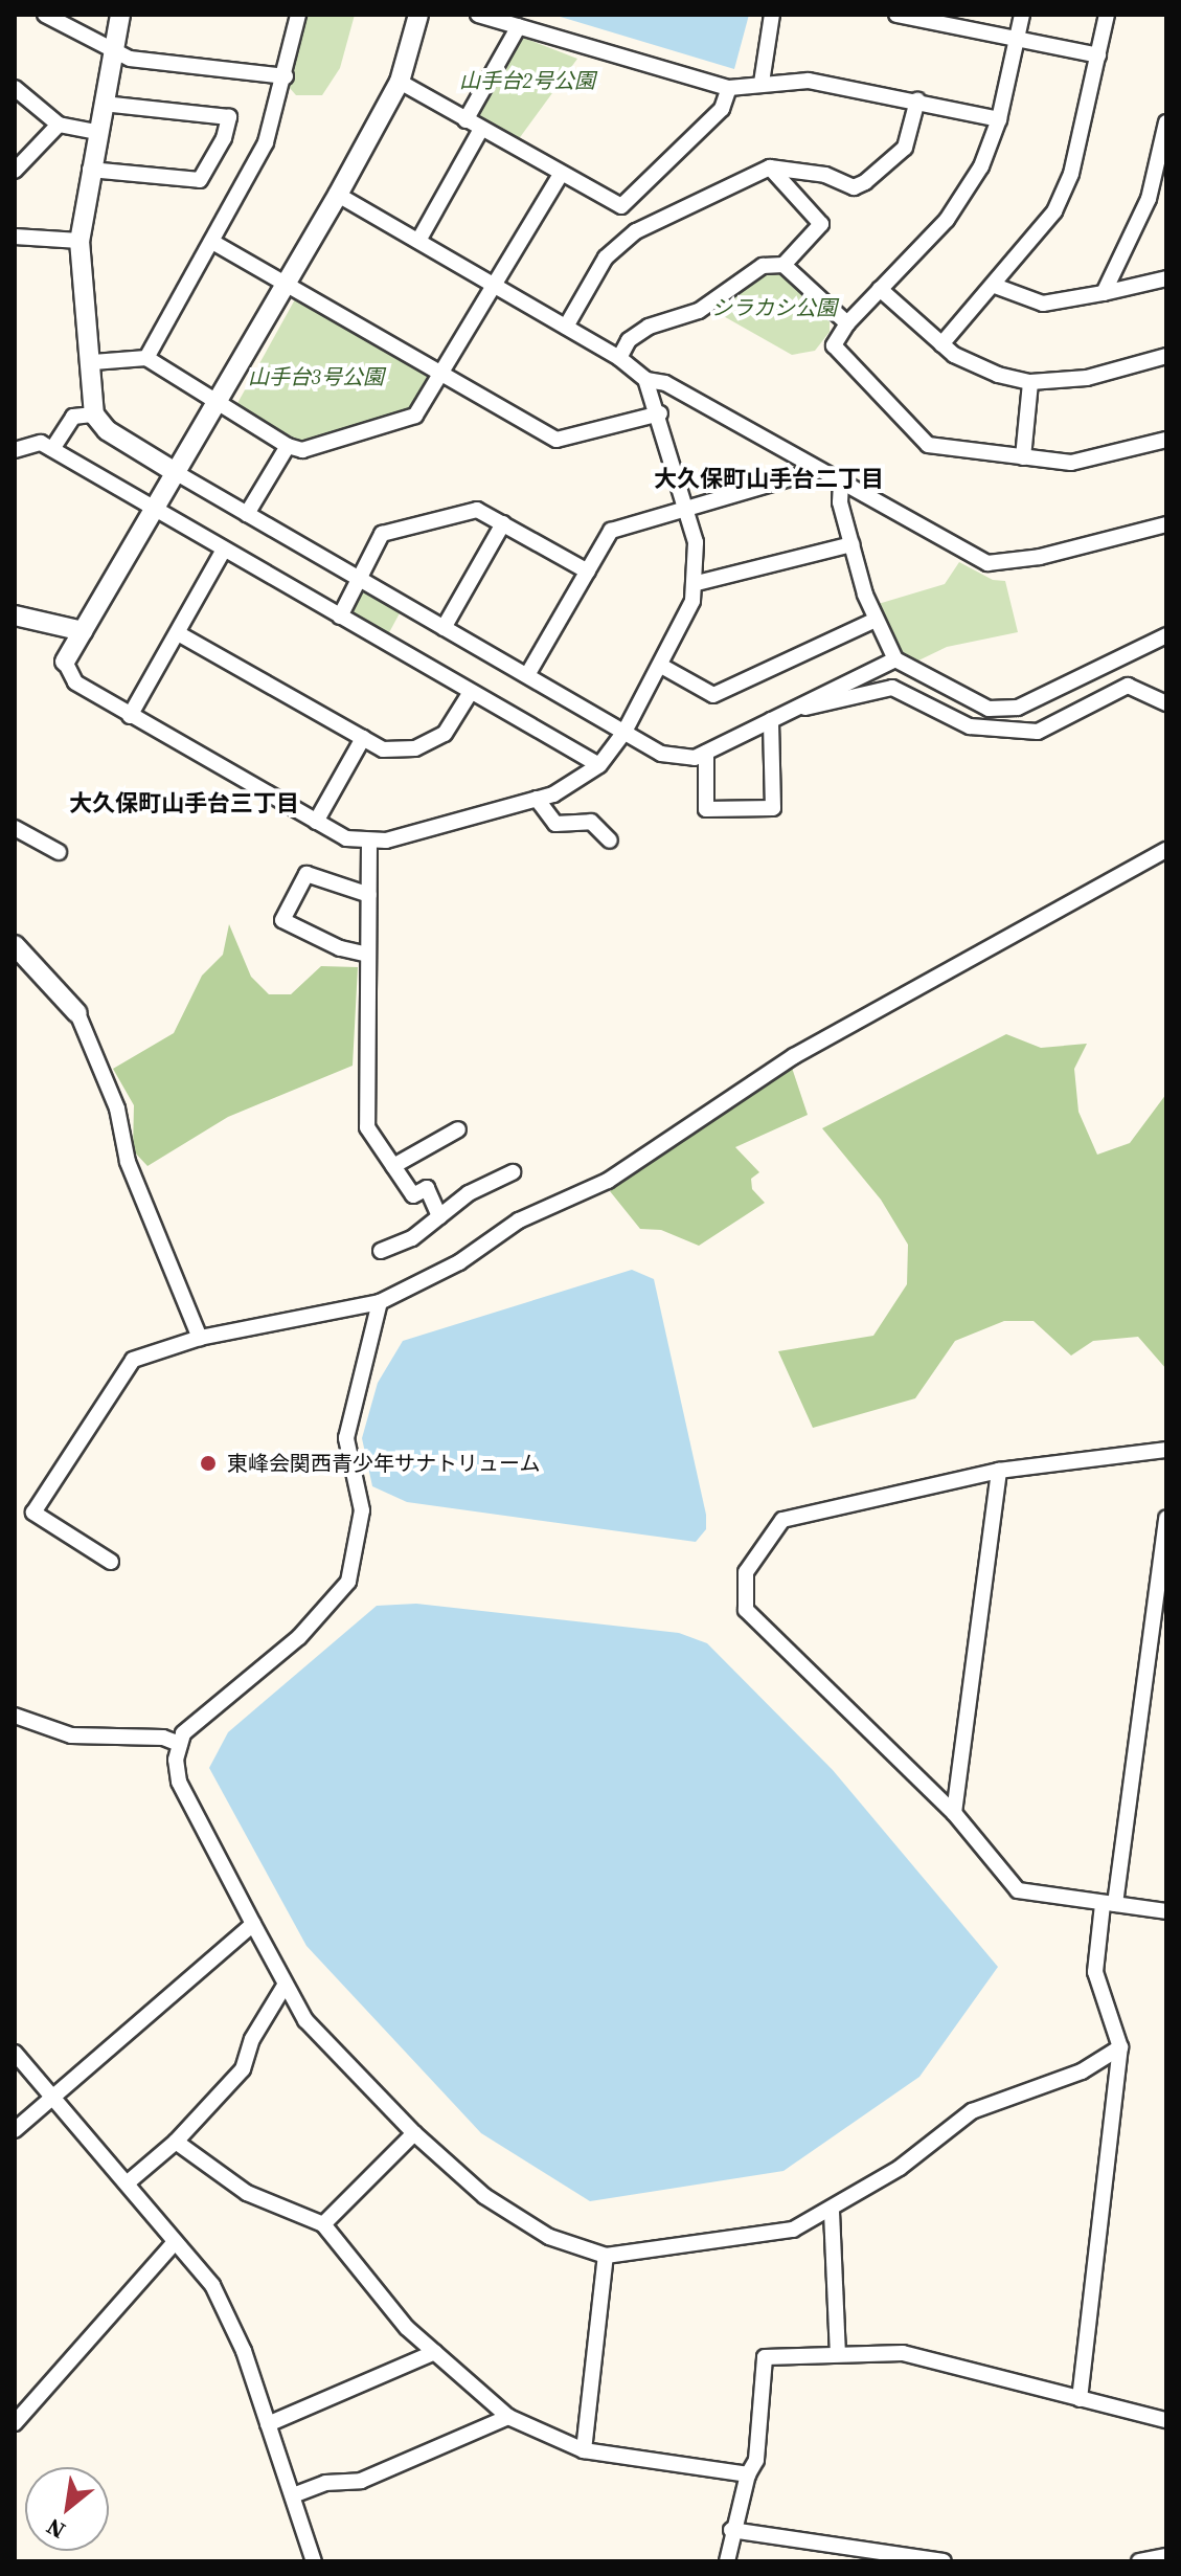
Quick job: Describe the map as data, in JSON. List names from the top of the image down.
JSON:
{
  "districts": ["大久保町山手台二丁目", "大久保町山手台三丁目"],
  "parks": ["山手台2号公園", "シラカシ公園", "山手台3号公園"],
  "places": ["東峰会関西青少年サナトリューム"],
  "north": "bottom left"
}
